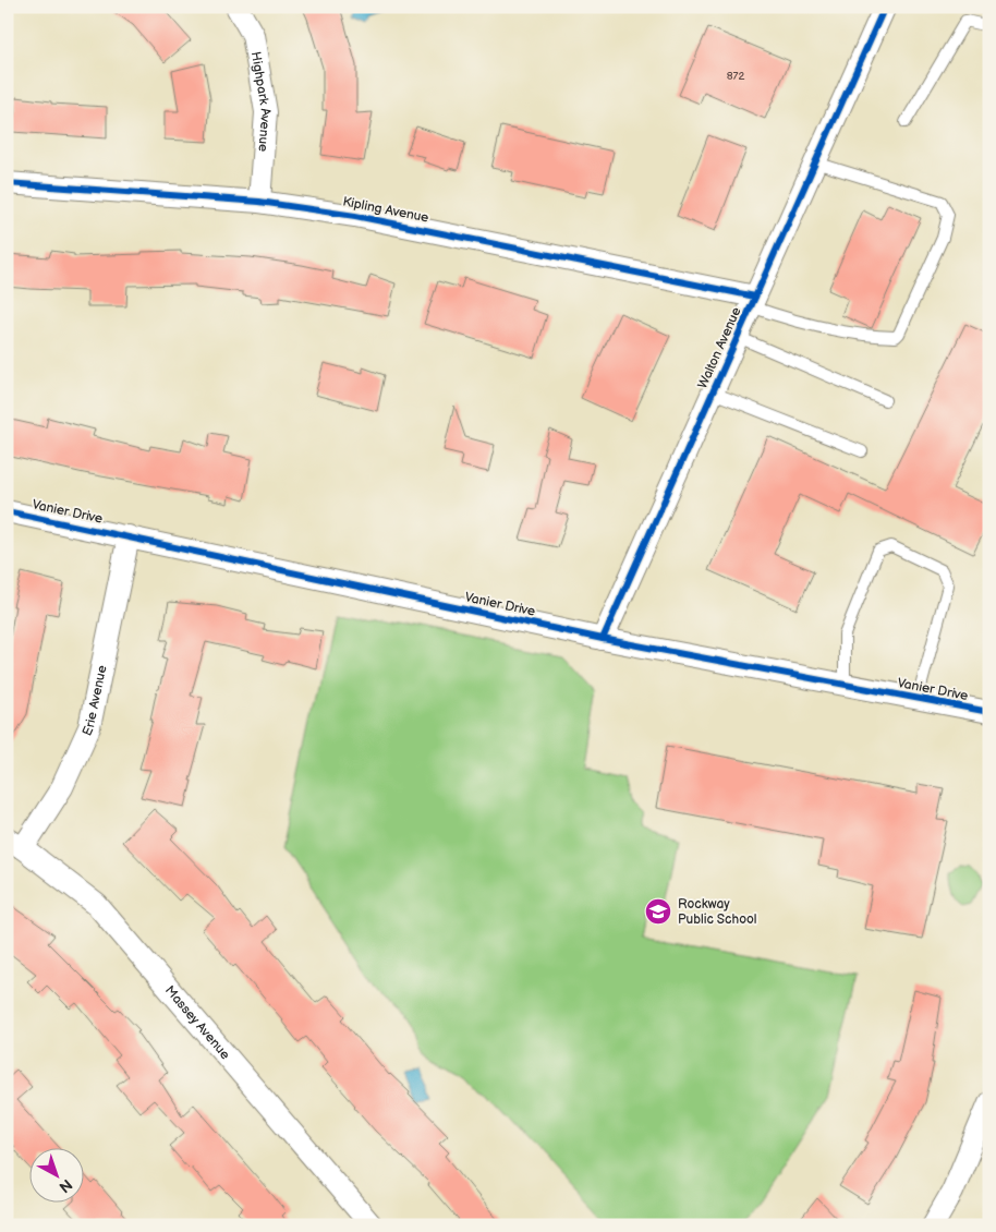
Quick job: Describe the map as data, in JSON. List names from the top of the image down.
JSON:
{
  "streets": {
    "street": [
      "Highpark Avenue",
      "Kipling Avenue",
      "Walton Avenue",
      "Vanier Drive",
      "Erie Avenue",
      "Massey Avenue"
    ]
  },
  "crossings": [
    ["Highpark Avenue", "Kipling Avenue"],
    ["Kipling Avenue", "Walton Avenue"],
    ["Walton Avenue", "Vanier Drive"],
    ["Vanier Drive", "Erie Avenue"],
    ["Erie Avenue", "Massey Avenue"]
  ],
  "places": {
    "school or university": ["Rockway Public School"]
  },
  "house_numbers": ["872"],
  "north": "bottom right"
}
